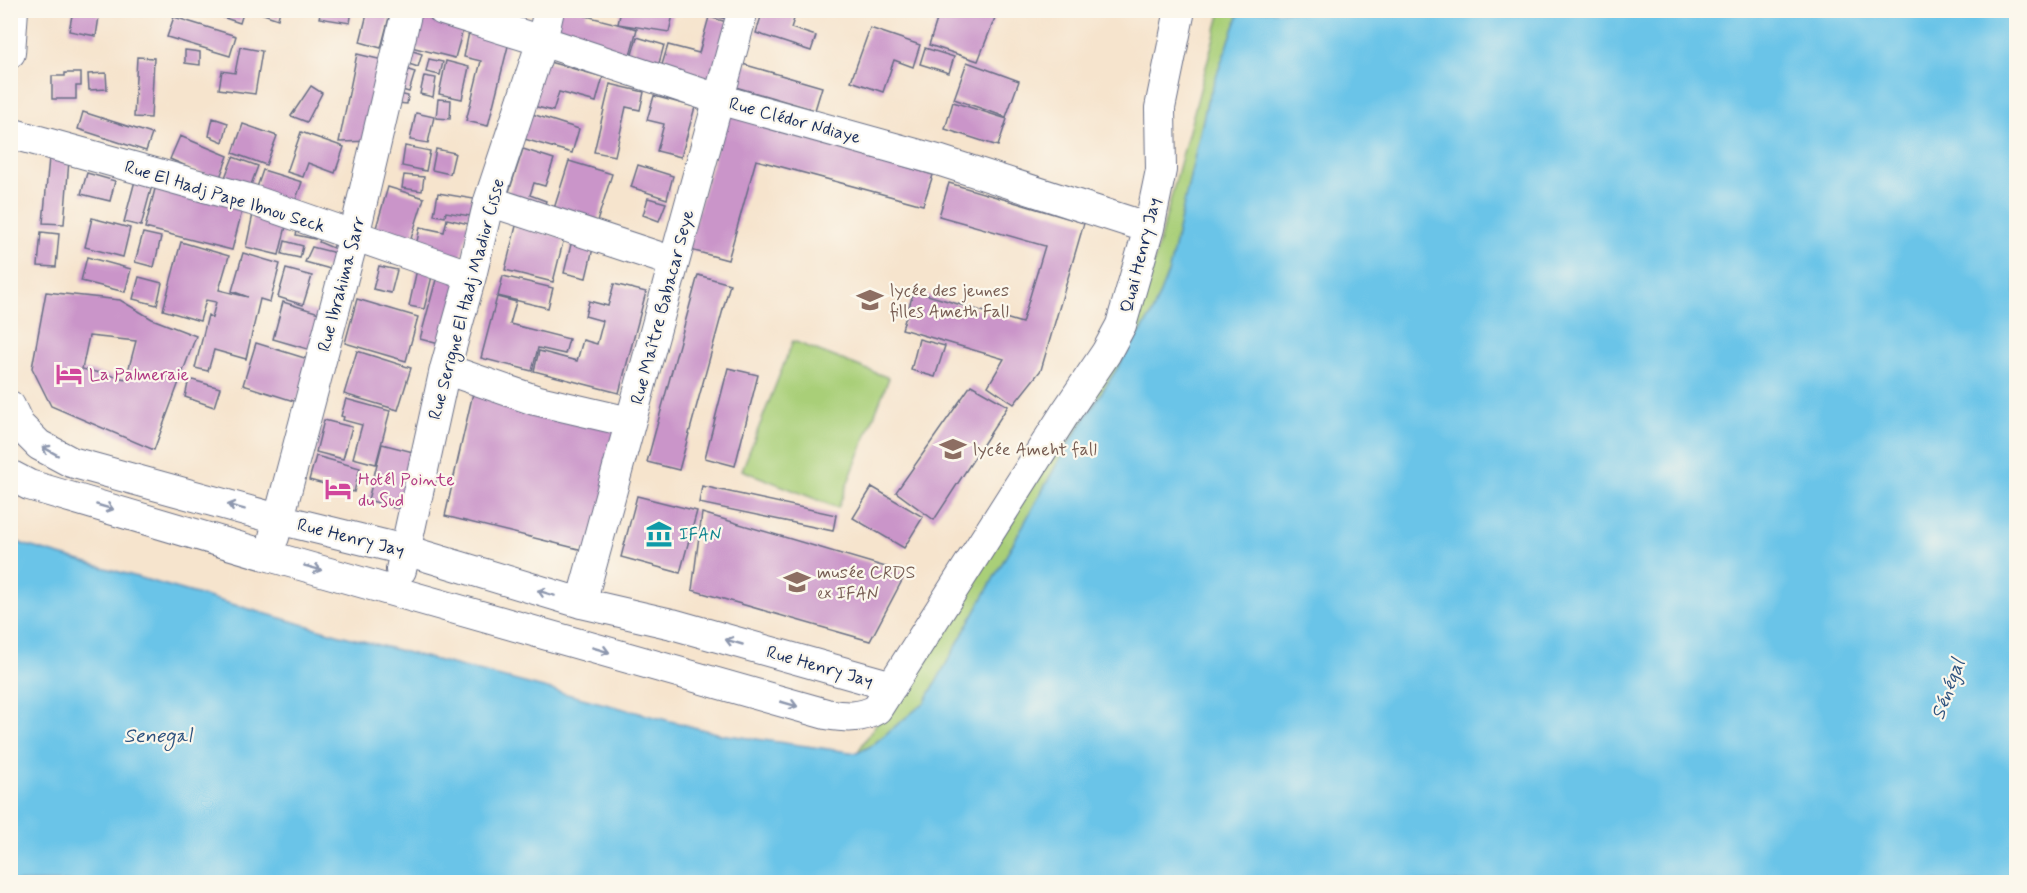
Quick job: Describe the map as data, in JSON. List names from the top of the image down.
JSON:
{
  "streets": {
    "street": [
      "Rue Clédor Ndiaye",
      "Rue El Hadj Pape Ibnou Seck",
      "Quai Henry Jay",
      "Rue Ibrahima Sarr",
      "Rue Serigne El Hadj Madior Cisse",
      "Rue Maître Babacar Seye",
      "Rue Henry Jay"
    ]
  },
  "crossings": [
    ["Rue Clédor Ndiaye", "Quai Henry Jay"],
    ["Rue Clédor Ndiaye", "Rue Serigne El Hadj Madior Cisse"],
    ["Rue Clédor Ndiaye", "Rue Maître Babacar Seye"],
    ["Rue El Hadj Pape Ibnou Seck", "Rue Ibrahima Sarr"],
    ["Rue El Hadj Pape Ibnou Seck", "Rue Serigne El Hadj Madior Cisse"],
    ["Quai Henry Jay", "Rue Henry Jay"],
    ["Rue Ibrahima Sarr", "Rue Henry Jay"],
    ["Rue Serigne El Hadj Madior Cisse", "Rue Henry Jay"],
    ["Rue Maître Babacar Seye", "Rue Henry Jay"]
  ],
  "water": ["Sénégal", "Senegal"],
  "places": {
    "school or university": ["lycée des jeunes filles Ameth Fall", "lycée Ameht fall", "musée CRDS ex IFAN"],
    "hotel": ["La Palmeraie", "Hotél Pointe du Sud"],
    "museum": ["IFAN"]
  }
}
